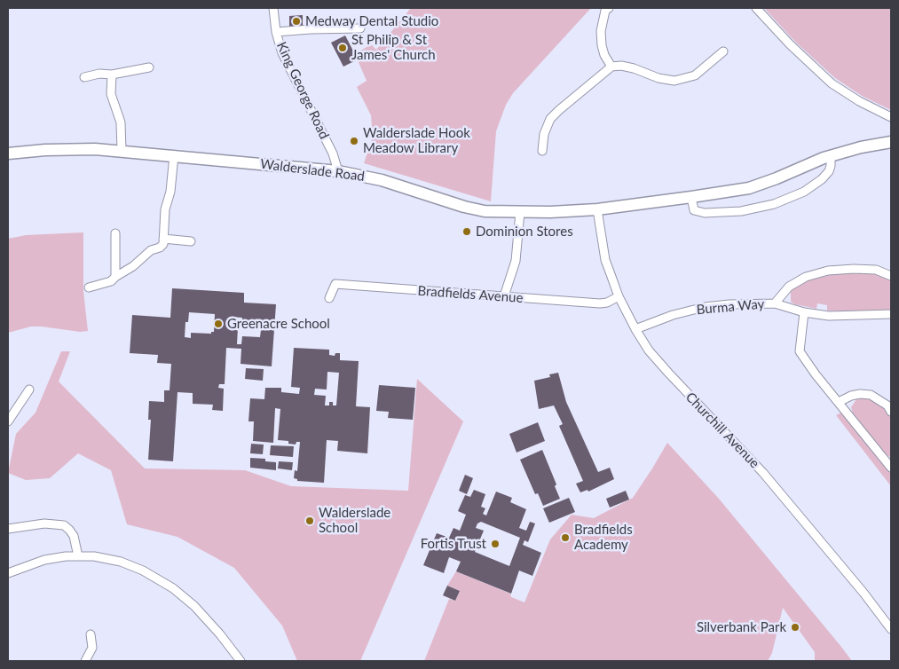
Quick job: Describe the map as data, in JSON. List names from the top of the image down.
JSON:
{
  "streets": {
    "street": [
      "King George Road",
      "Walderslade Road",
      "Bradfields Avenue",
      "Burma Way",
      "Churchill Avenue"
    ]
  },
  "crossings": [
    ["King George Road", "Walderslade Road"],
    ["Walderslade Road", "Churchill Avenue"],
    ["Bradfields Avenue", "Churchill Avenue"],
    ["Burma Way", "Churchill Avenue"]
  ],
  "places": [
    "Medway Dental Studio",
    "St Philip & St James' Church",
    "Walderslade Hook Meadow Library",
    "Dominion Stores",
    "Greenacre School",
    "Walderslade School",
    "Bradfields Academy",
    "Fortis Trust",
    "Silverbank Park"
  ]
}
